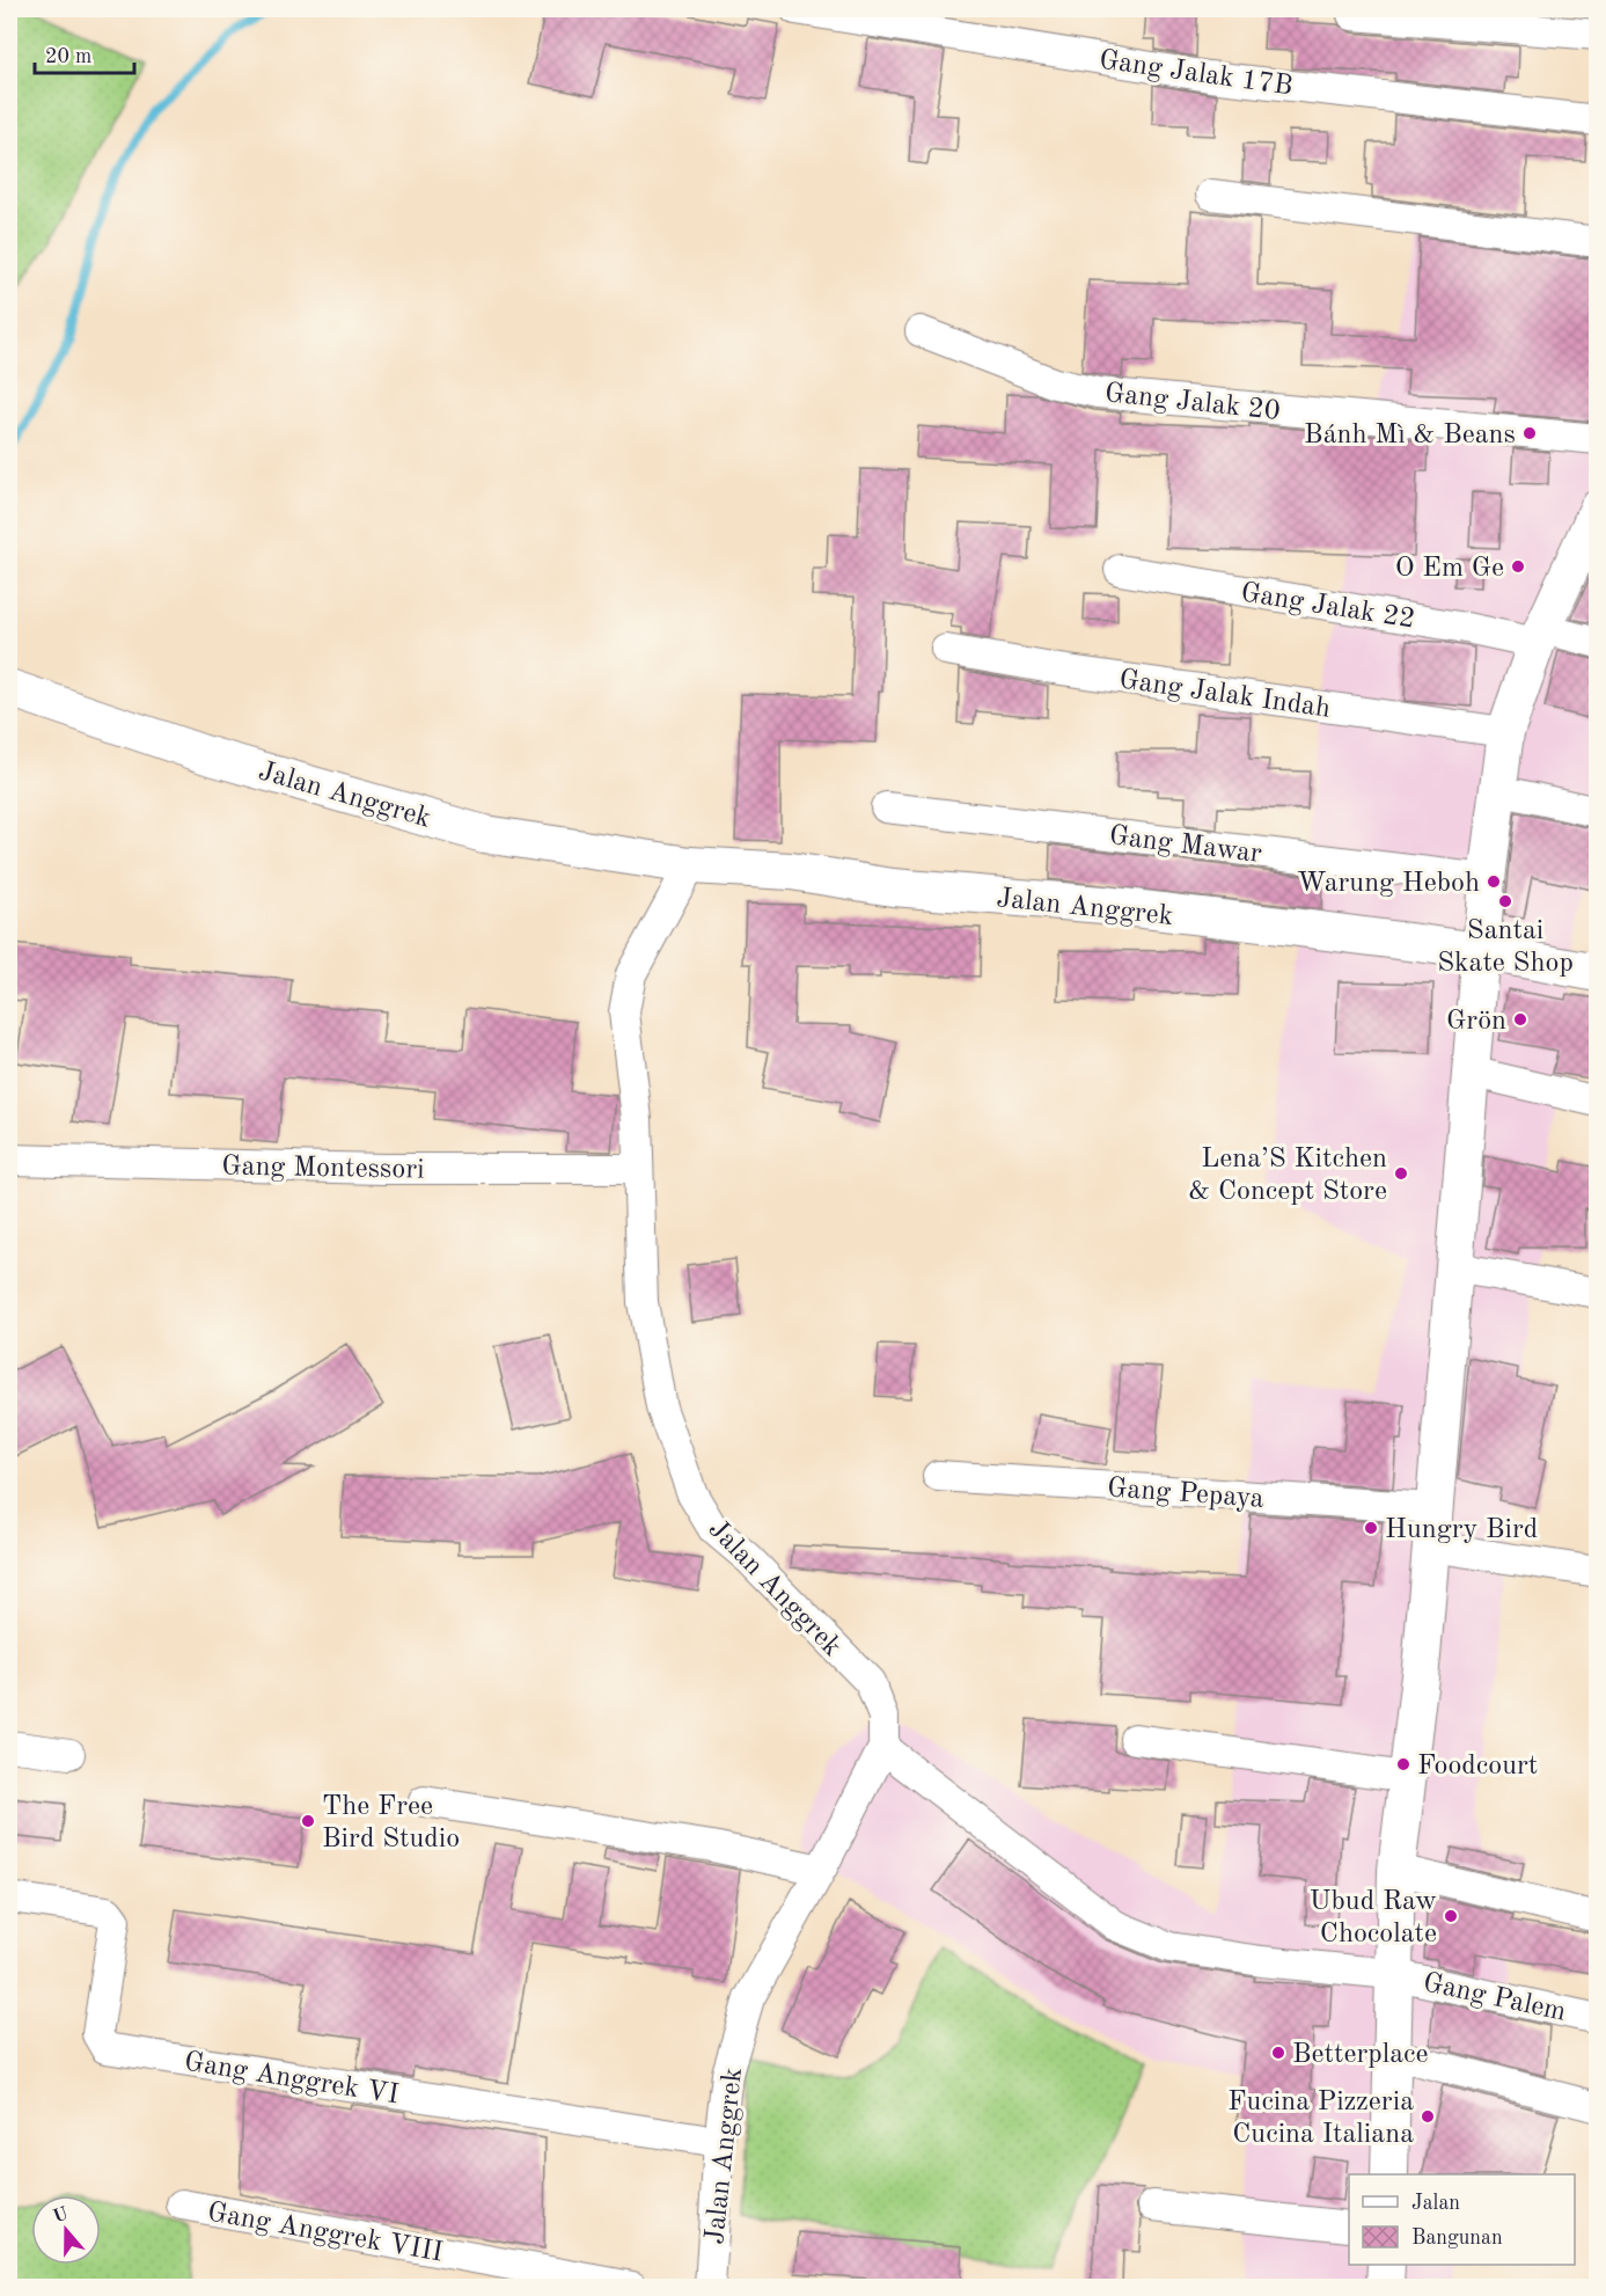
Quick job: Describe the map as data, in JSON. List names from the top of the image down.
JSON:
{
  "streets": {
    "street": [
      "Gang Jalak 17B",
      "Gang Jalak 20",
      "Gang Jalak 22",
      "Gang Jalak Indah",
      "Jalan Anggrek",
      "Gang Mawar",
      "Gang Montessori",
      "Gang Pepaya",
      "Gang Palem",
      "Gang Anggrek VI",
      "Gang Anggrek VIII"
    ]
  },
  "crossings": [
    ["Jalan Anggrek", "Gang Montessori"],
    ["Jalan Anggrek", "Gang Palem"],
    ["Jalan Anggrek", "Gang Anggrek VI"]
  ],
  "places": [
    "Bánh Mì & Beans",
    "O Em Ge",
    "Warung Heboh",
    "Santai Skate Shop",
    "Grön",
    "Lena’S Kitchen & Concept Store",
    "Hungry Bird",
    "Foodcourt",
    "The Free Bird Studio",
    "Ubud Raw Chocolate",
    "Betterplace",
    "Fucina Pizzeria Cucina Italiana"
  ],
  "legend": ["Jalan", "Bangunan"],
  "scale_bar": "20 m",
  "north": "top"
}
